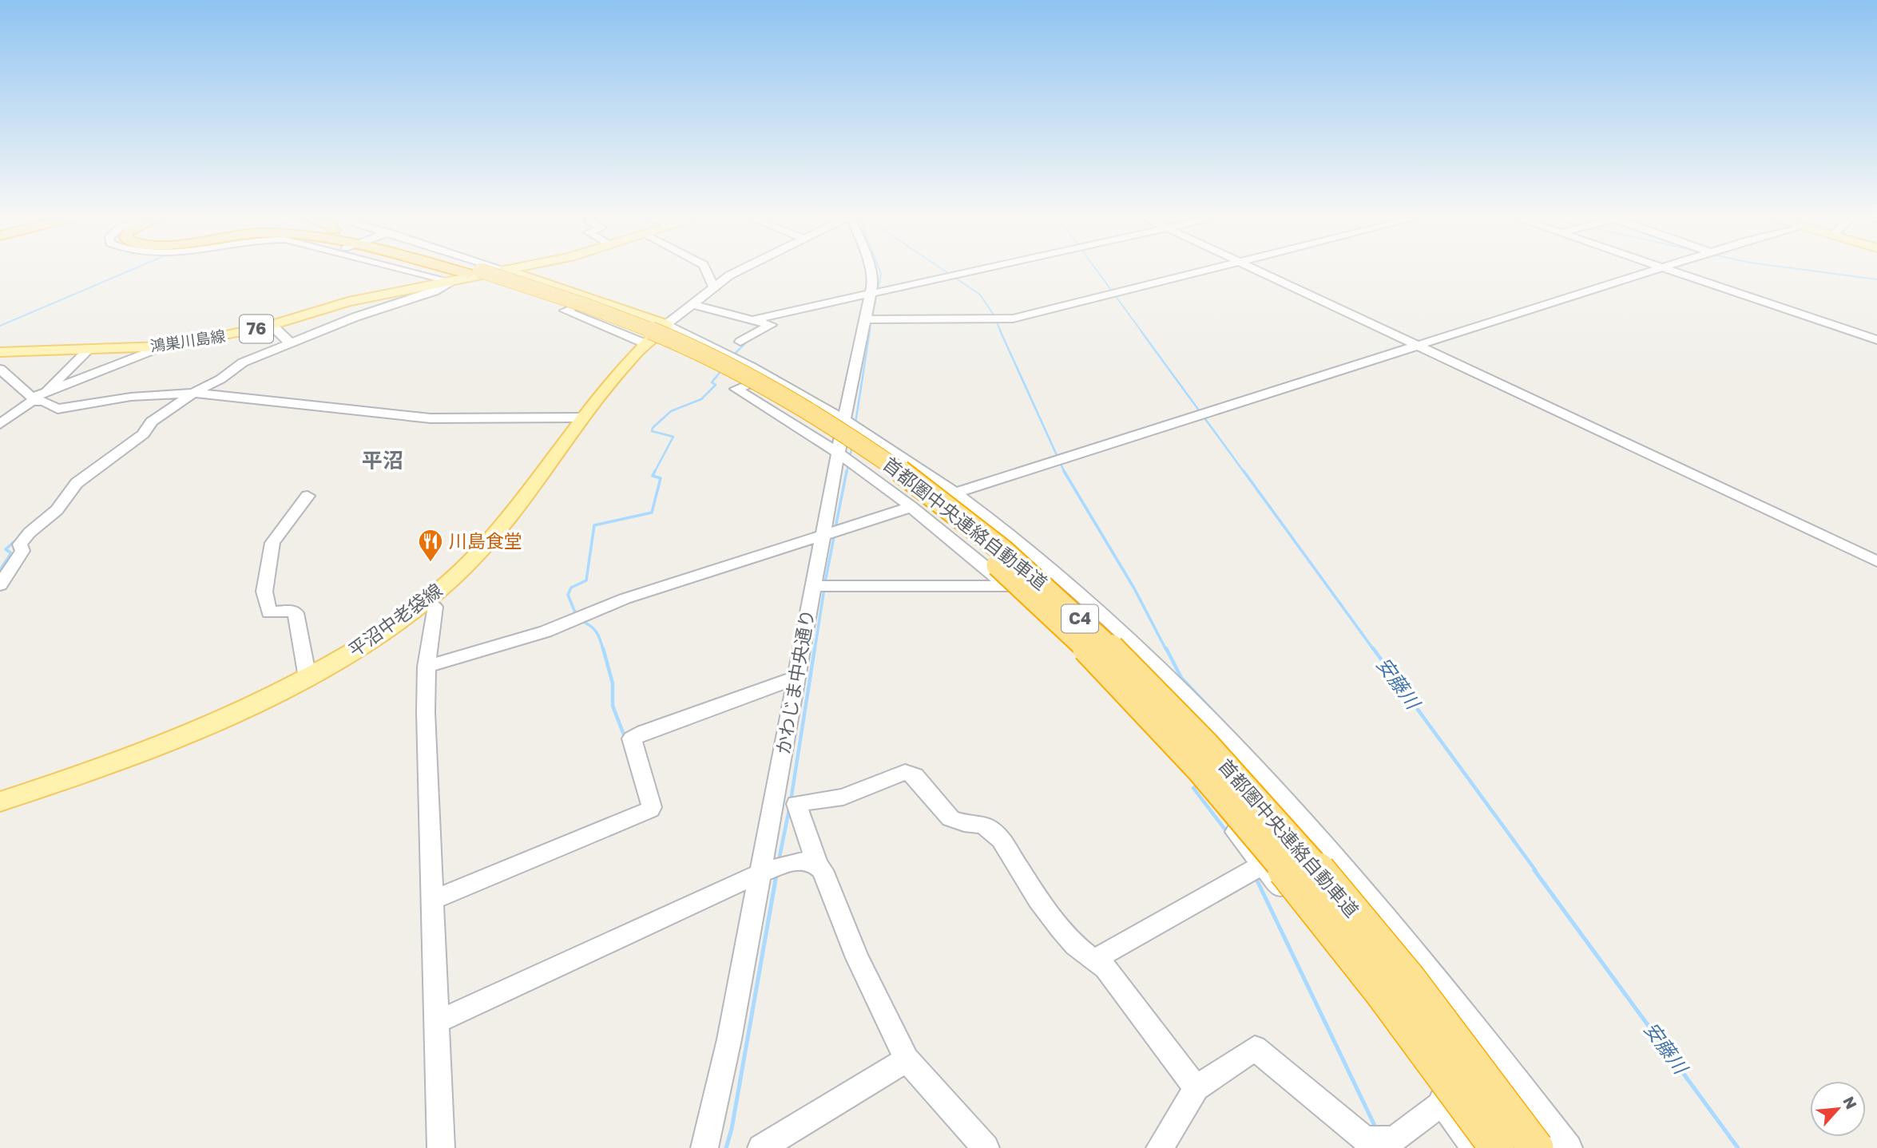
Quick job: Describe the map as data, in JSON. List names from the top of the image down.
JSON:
{
  "streets": {
    "highway": ["首都圏中央連絡自動車道", "C4"],
    "main road": ["76", "鴻巣川島線", "平沼中老袋線"],
    "street": ["かわじま中央通り"]
  },
  "crossings": [
    ["鴻巣川島線", "首都圏中央連絡自動車道"]
  ],
  "districts": ["平沼"],
  "water": ["安藤川"],
  "places": {
    "restaurant": ["川島食堂"]
  },
  "north": "top right"
}
